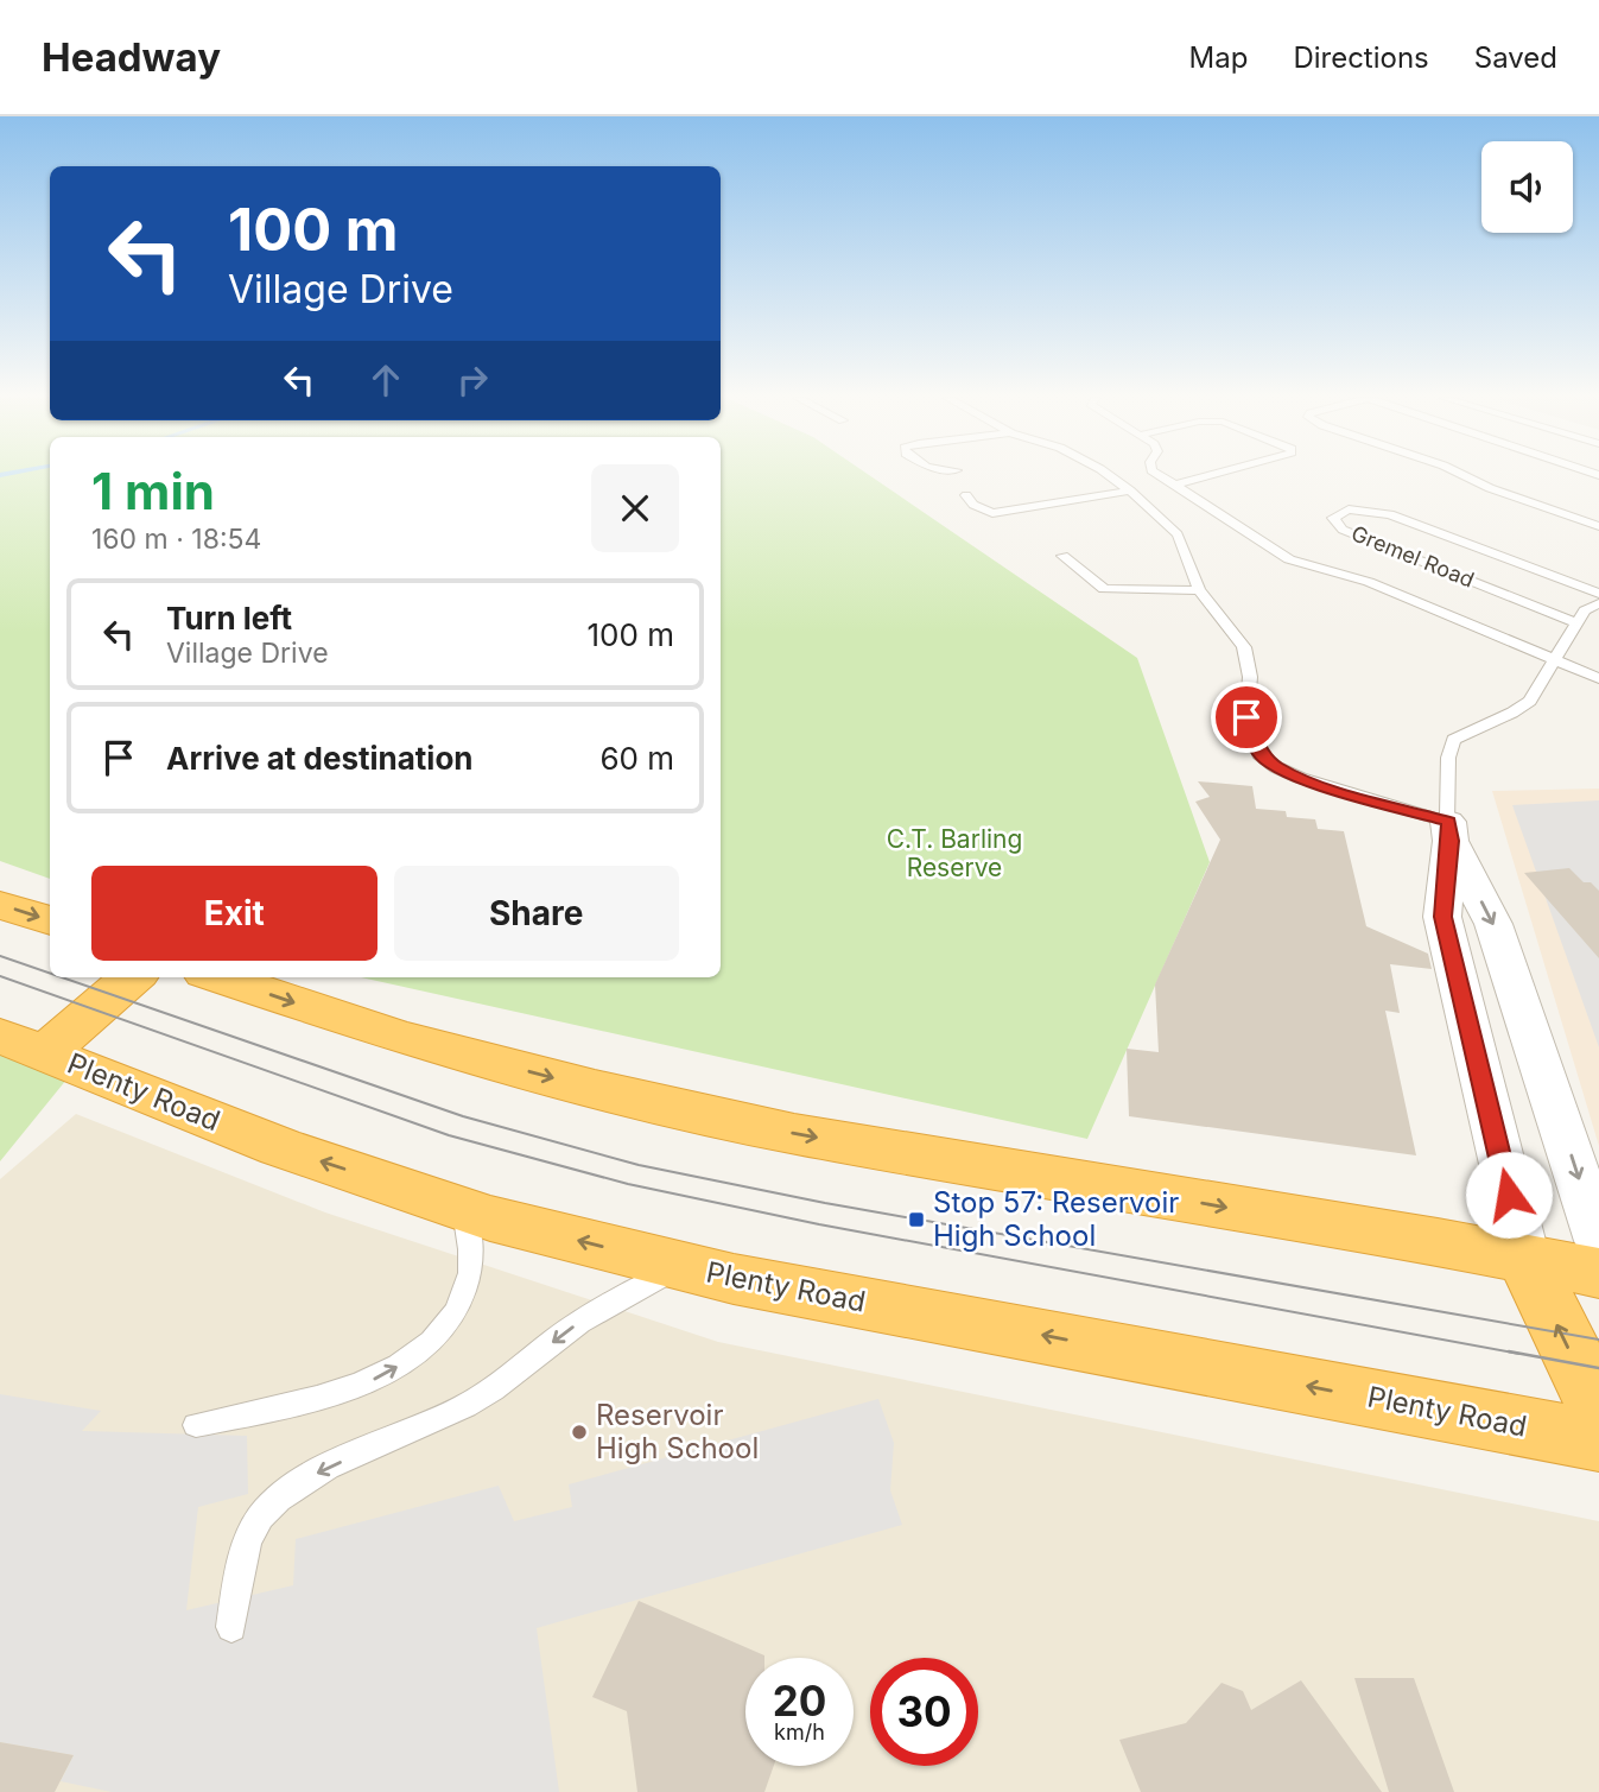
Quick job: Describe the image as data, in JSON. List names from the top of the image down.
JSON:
{
  "streets": {
    "highway": ["Plenty Road"],
    "street": ["Gremel Road"]
  },
  "parks": ["C.T. Barling Reserve"],
  "places": {
    "transit": ["Stop 57: Reservoir High School"],
    "other": ["Reservoir High School"]
  },
  "page": {
    "header": "Headway",
    "nav": ["Map", "Directions", "Saved"],
    "turn": ["100 m", "Village Drive"],
    "heading": ["1 min", "160 m · 18:54"],
    "list": [
      {
        "name": "Turn left",
        "note": "Village Drive",
        "value": "100 m"
      },
      {
        "name": "Arrive at destination",
        "value": "60 m"
      }
    ],
    "buttons": ["Exit", "Share"],
    "speed": "20 km/h",
    "limit": "30"
  }
}
